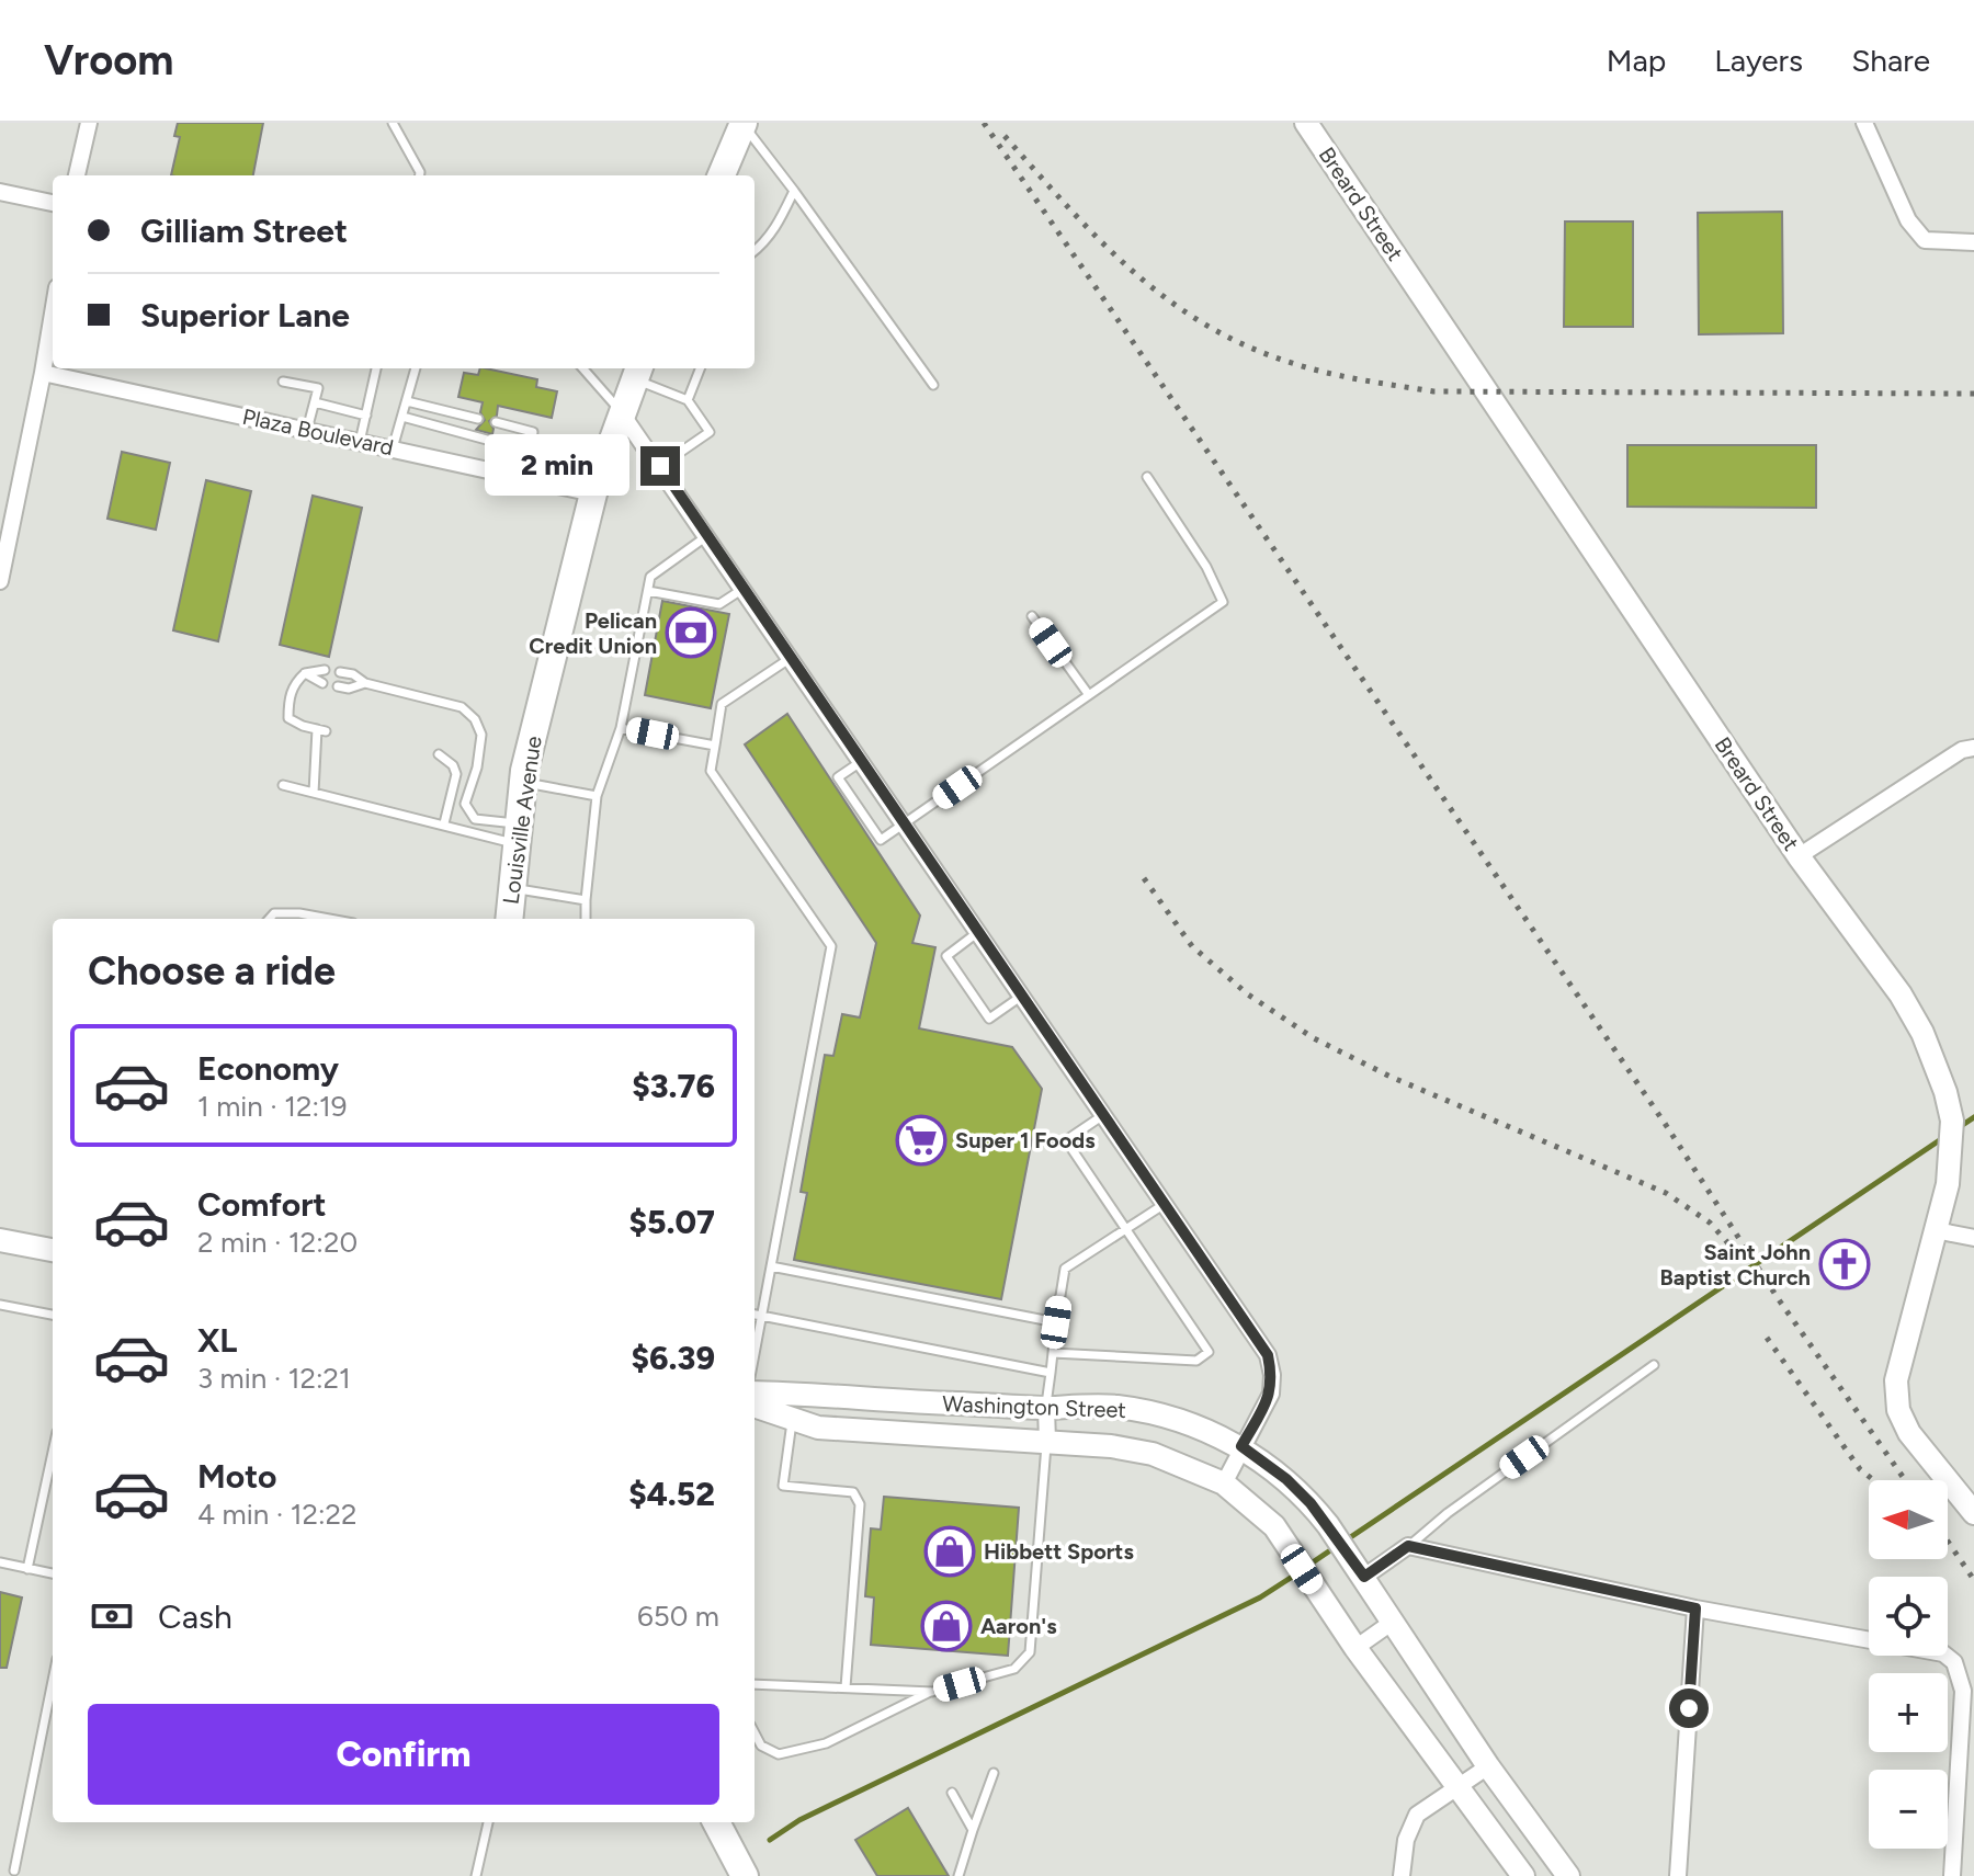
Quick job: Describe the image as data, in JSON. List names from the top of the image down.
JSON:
{
  "streets": {
    "main road": ["Louisville Avenue"],
    "street": ["Breard Street", "Plaza Boulevard", "Washington Street"]
  },
  "crossings": [
    ["Plaza Boulevard", "Louisville Avenue"]
  ],
  "places": {
    "bank": ["Pelican Credit Union"],
    "supermarket": ["Super 1 Foods"],
    "church": ["Saint John Baptist Church"],
    "shop": ["Hibbett Sports", "Aaron's"]
  },
  "north": "left",
  "page": {
    "header": "Vroom",
    "nav": ["Map", "Layers", "Share"],
    "banner": ["Gilliam Street", "Superior Lane"],
    "bubble": "2 min",
    "heading": "Choose a ride",
    "list": [
      {
        "name": "Economy",
        "note": "1 min · 12:19",
        "value": "$3.76"
      },
      {
        "name": "Comfort",
        "note": "2 min · 12:20",
        "value": "$5.07"
      },
      {
        "name": "XL",
        "note": "3 min · 12:21",
        "value": "$6.39"
      },
      {
        "name": "Moto",
        "note": "4 min · 12:22",
        "value": "$4.52"
      }
    ],
    "map_buttons": ["+", "−"],
    "pay": ["Cash", "650 m"],
    "buttons": "Confirm"
  }
}
